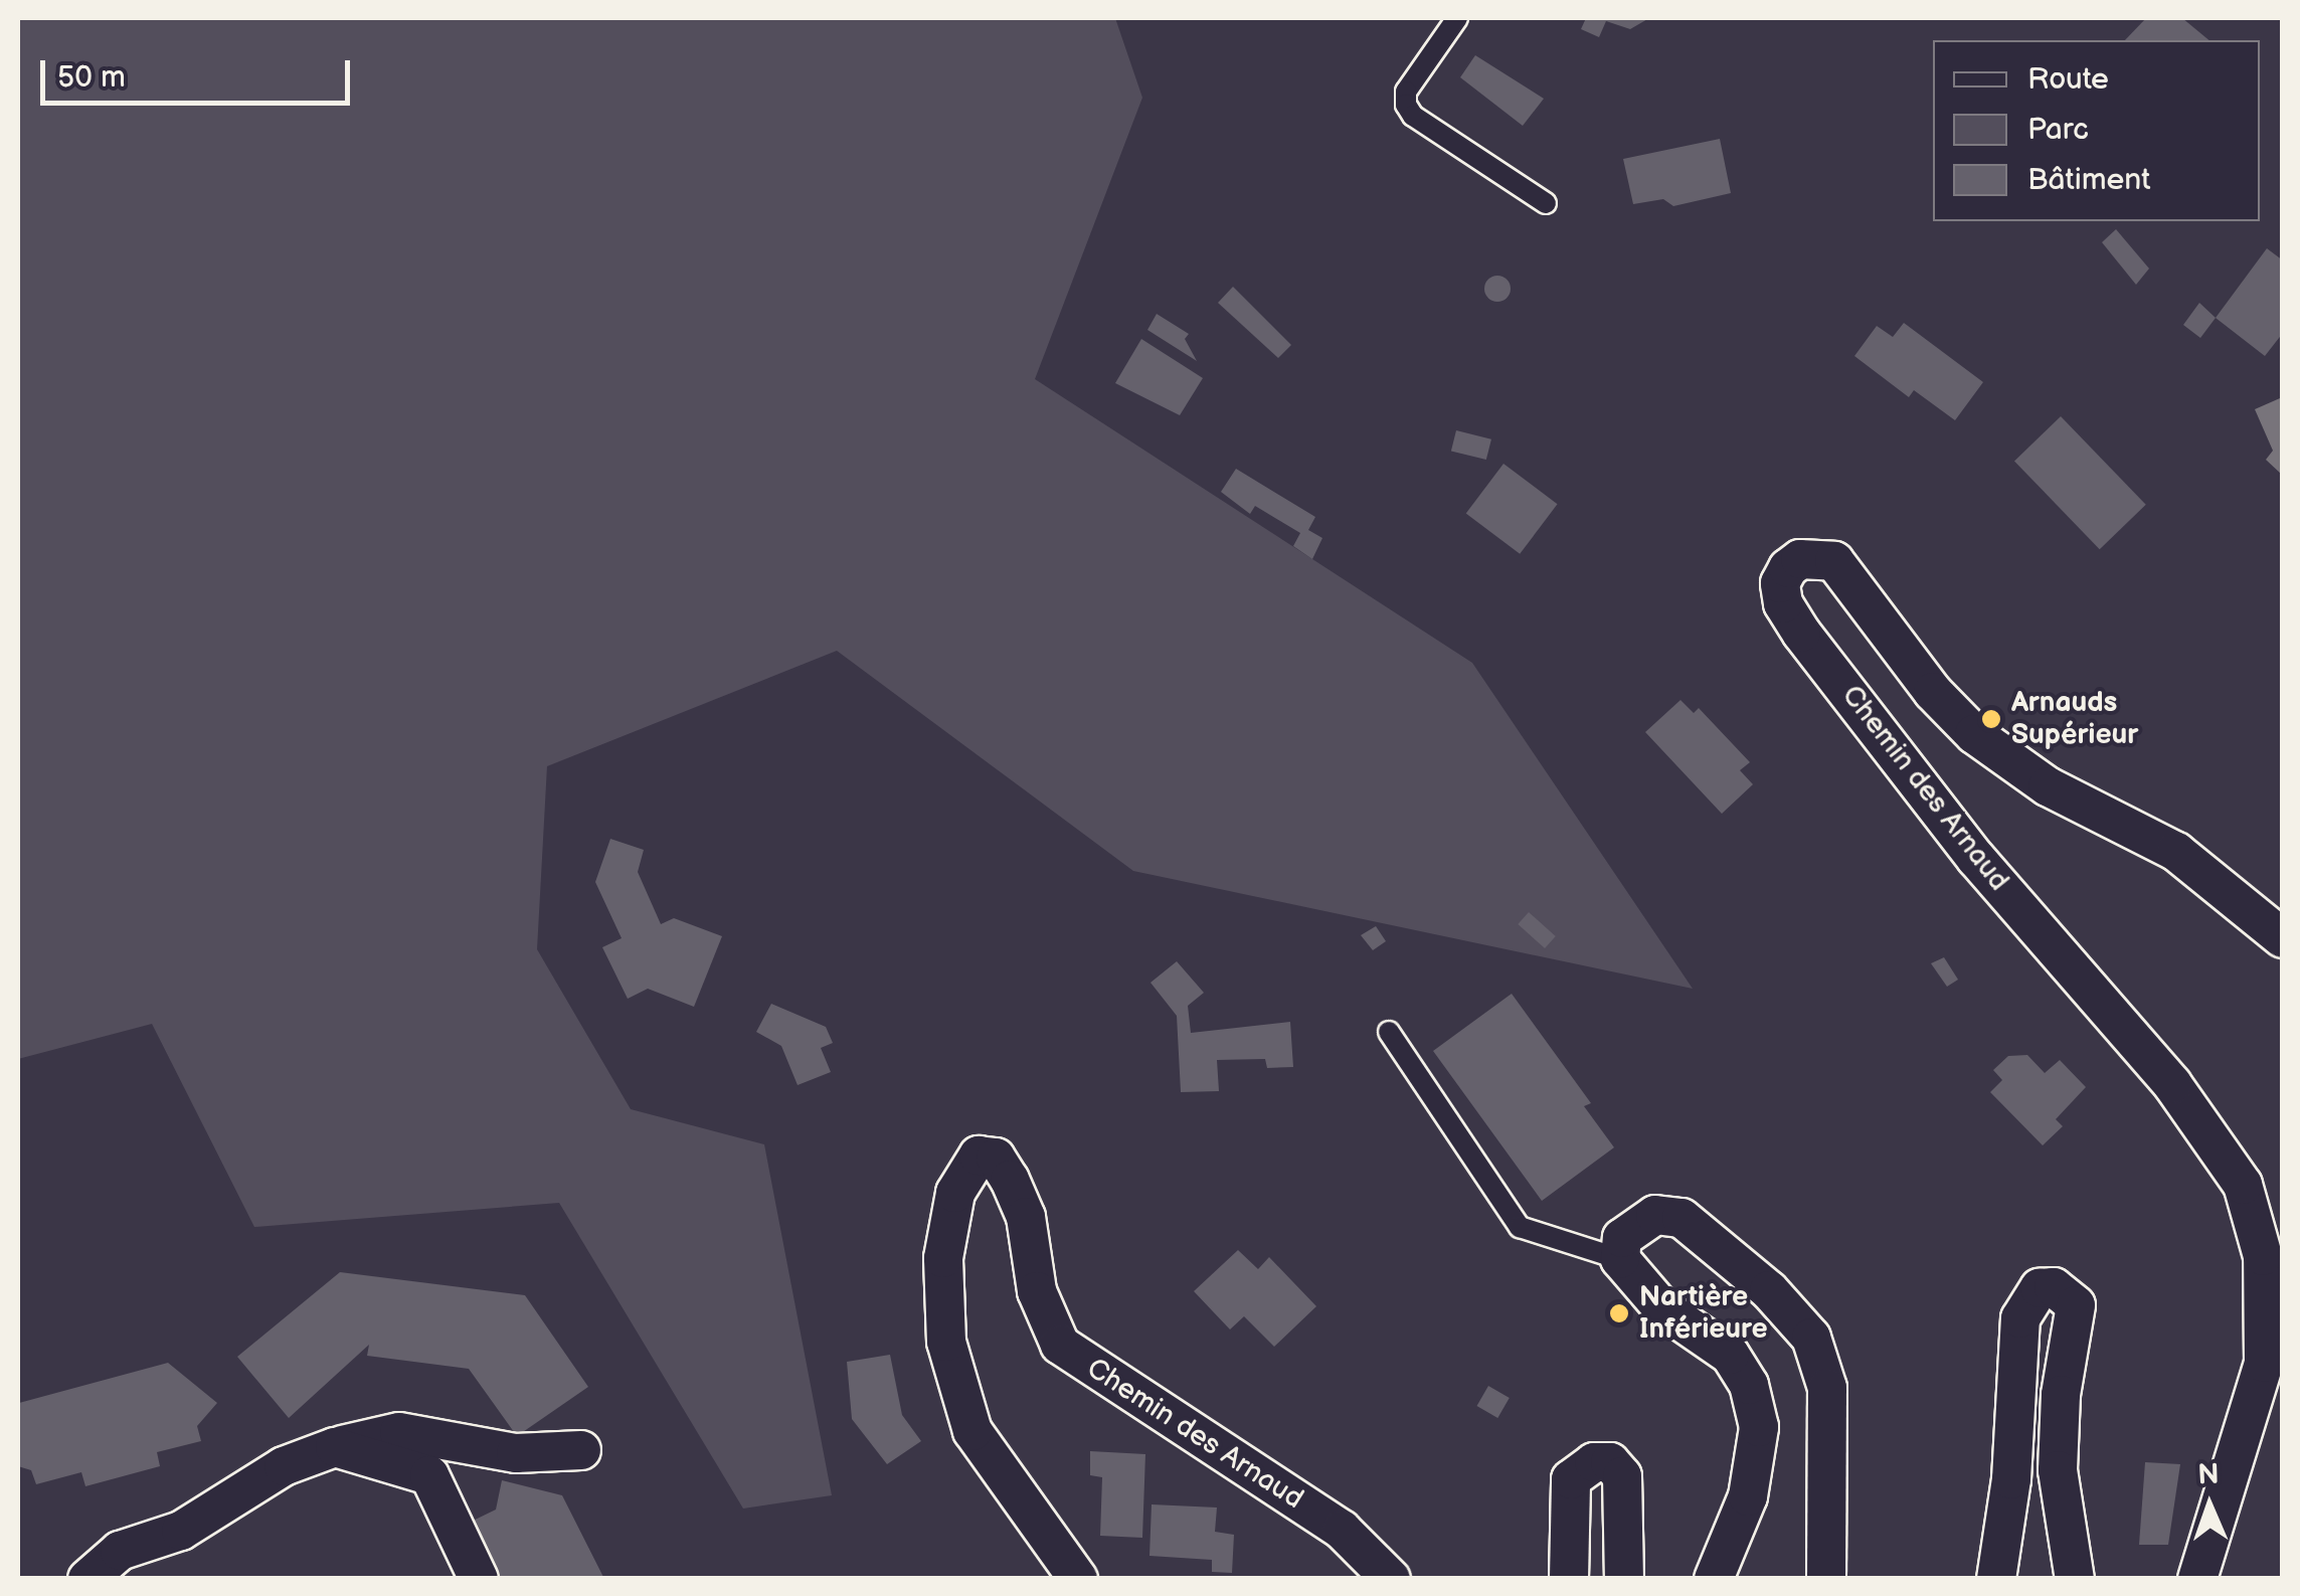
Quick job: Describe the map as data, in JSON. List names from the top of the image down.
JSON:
{
  "streets": {
    "street": ["Chemin des Arnaud"]
  },
  "places": ["Arnauds Supérieur", "Nartière Inférieure"],
  "legend": ["Route", "Parc", "Bâtiment"],
  "scale_bar": "50 m",
  "north": "top"
}
